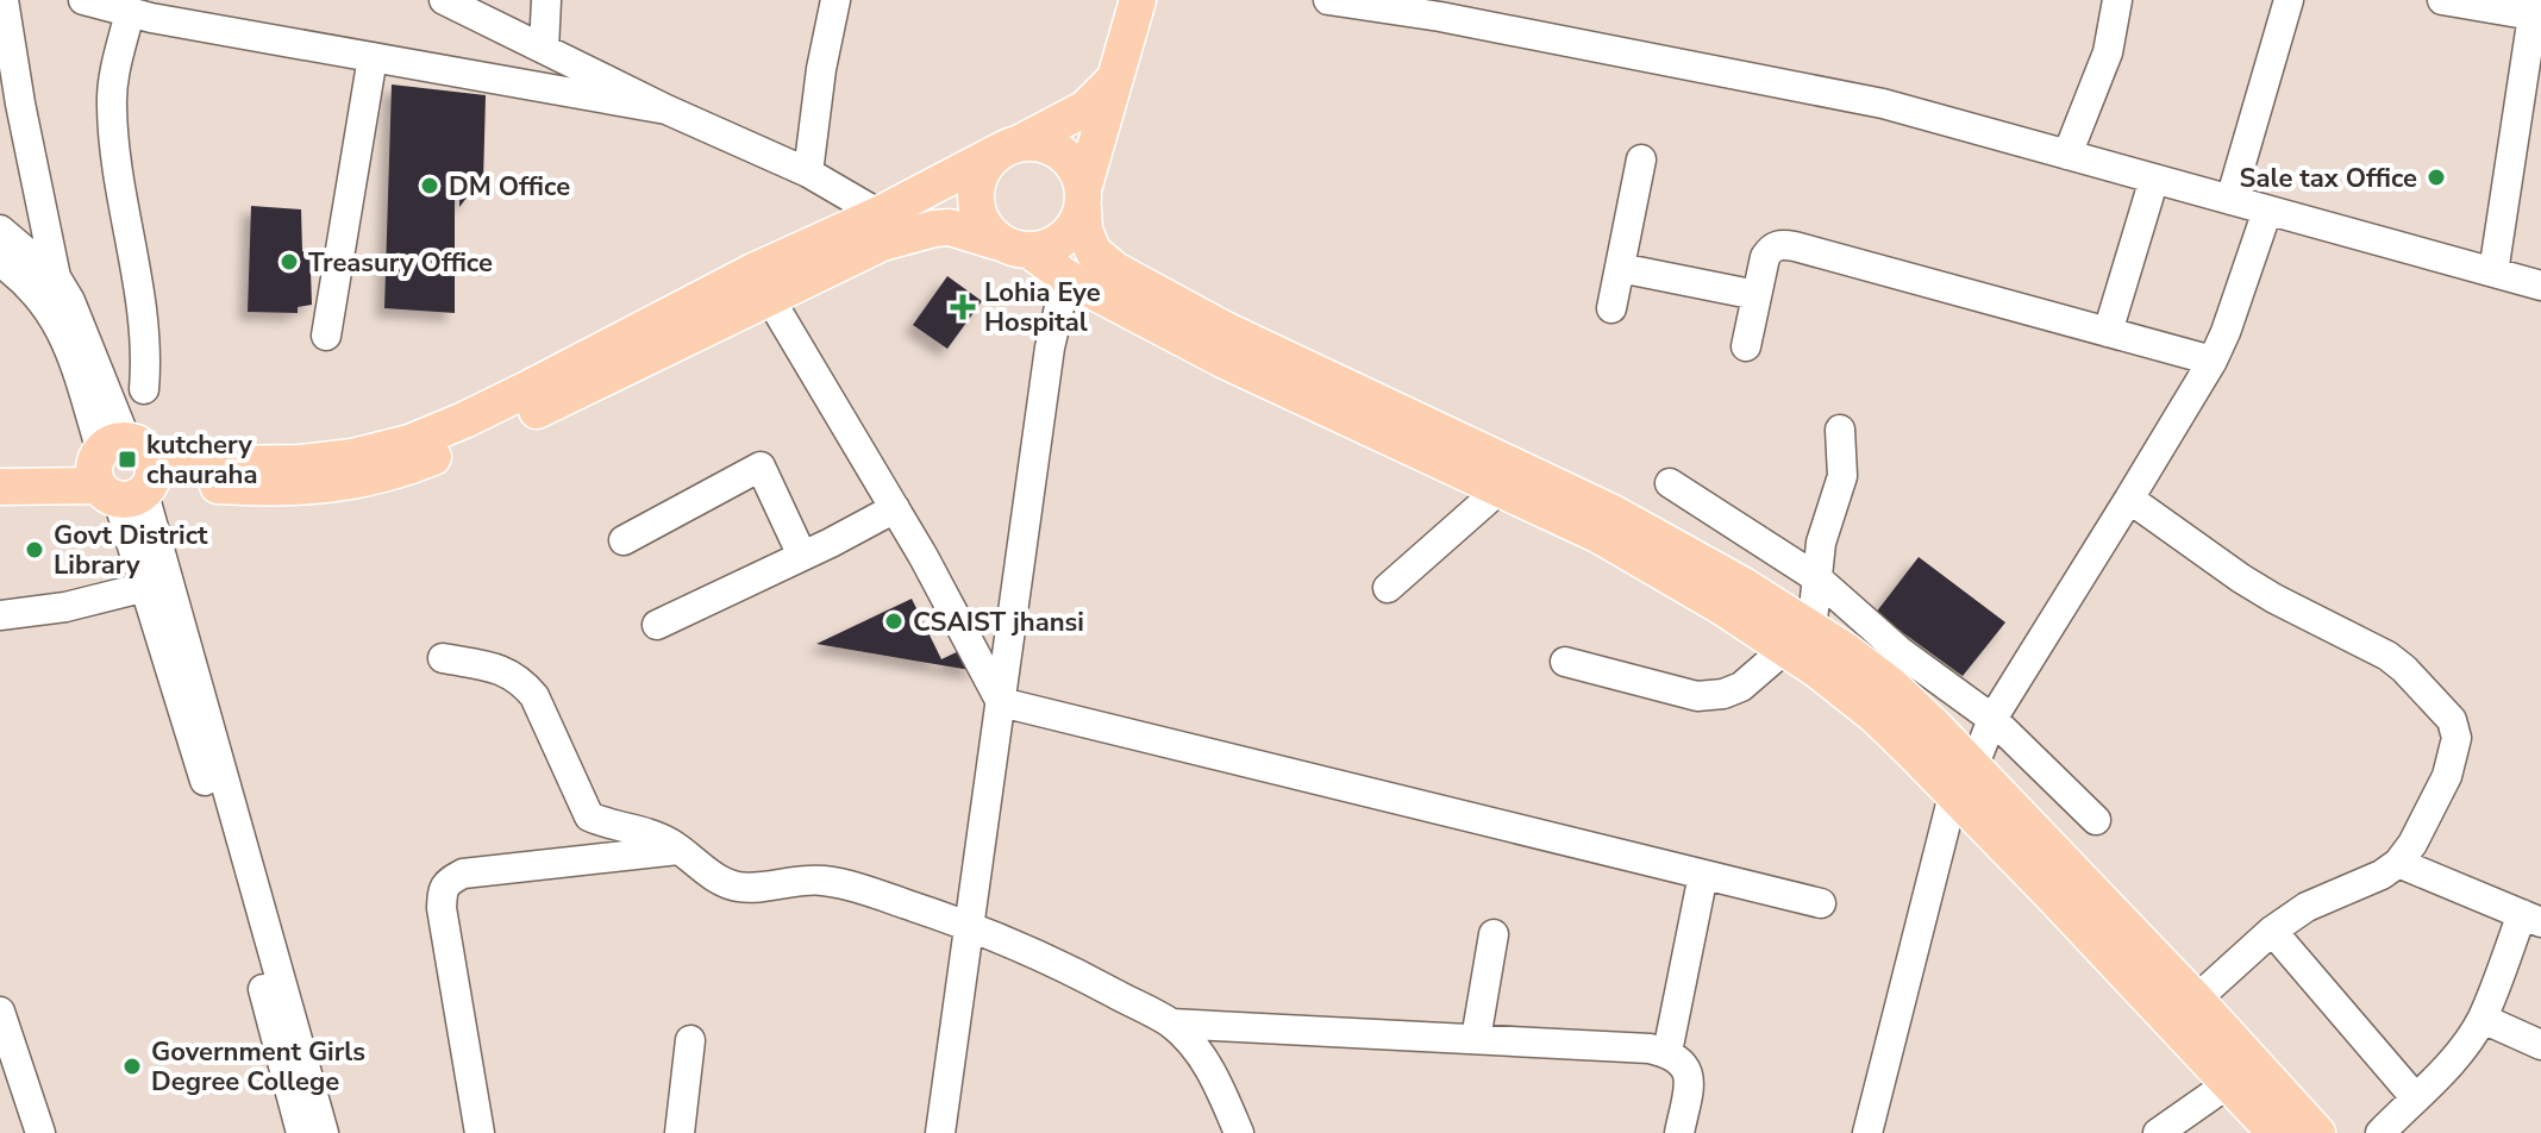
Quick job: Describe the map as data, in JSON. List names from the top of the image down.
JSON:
{
  "places": {
    "other": [
      "Sale tax Office",
      "DM Office",
      "Treasury Office",
      "Govt District Library",
      "CSAIST jhansi",
      "Government Girls Degree College"
    ],
    "health": ["Lohia Eye Hospital"],
    "transit": ["kutchery chauraha"]
  }
}
